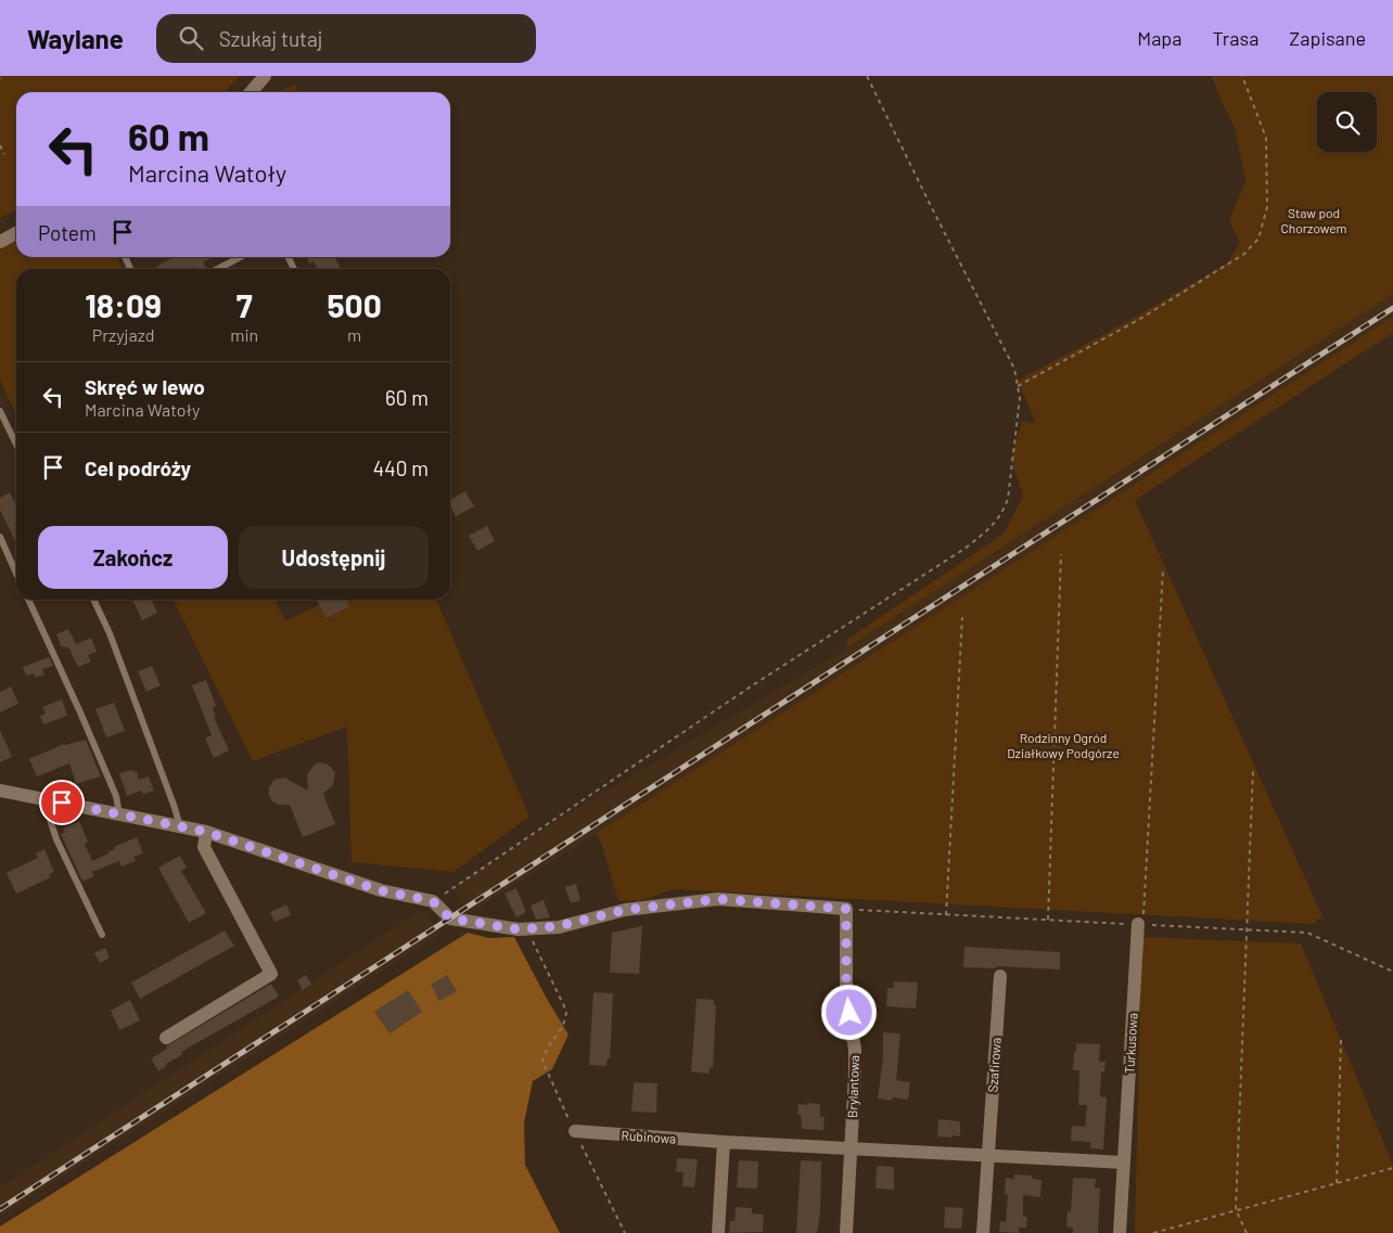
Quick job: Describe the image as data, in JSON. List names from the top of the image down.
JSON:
{
  "streets": {
    "street": [
      "Turkusowa",
      "Szafirowa",
      "Brylantowa",
      "Rubinowa"
    ]
  },
  "crossings": [
    ["Brylantowa", "Rubinowa"]
  ],
  "parks": ["Staw pod Chorzowem", "Rodzinny Ogród Działkowy Podgórze"],
  "page": {
    "header": "Waylane",
    "search": "Szukaj tutaj",
    "nav": ["Mapa", "Trasa", "Zapisane"],
    "turn": ["60 m", "Marcina Watoły"],
    "then": "Potem",
    "eta": [
      "18:09",
      "Przyjazd",
      "7",
      "min",
      "500",
      "m"
    ],
    "list": [
      {
        "name": "Skręć w lewo",
        "note": "Marcina Watoły",
        "value": "60 m"
      },
      {
        "name": "Cel podróży",
        "value": "440 m"
      }
    ],
    "buttons": ["Zakończ", "Udostępnij"]
  }
}
